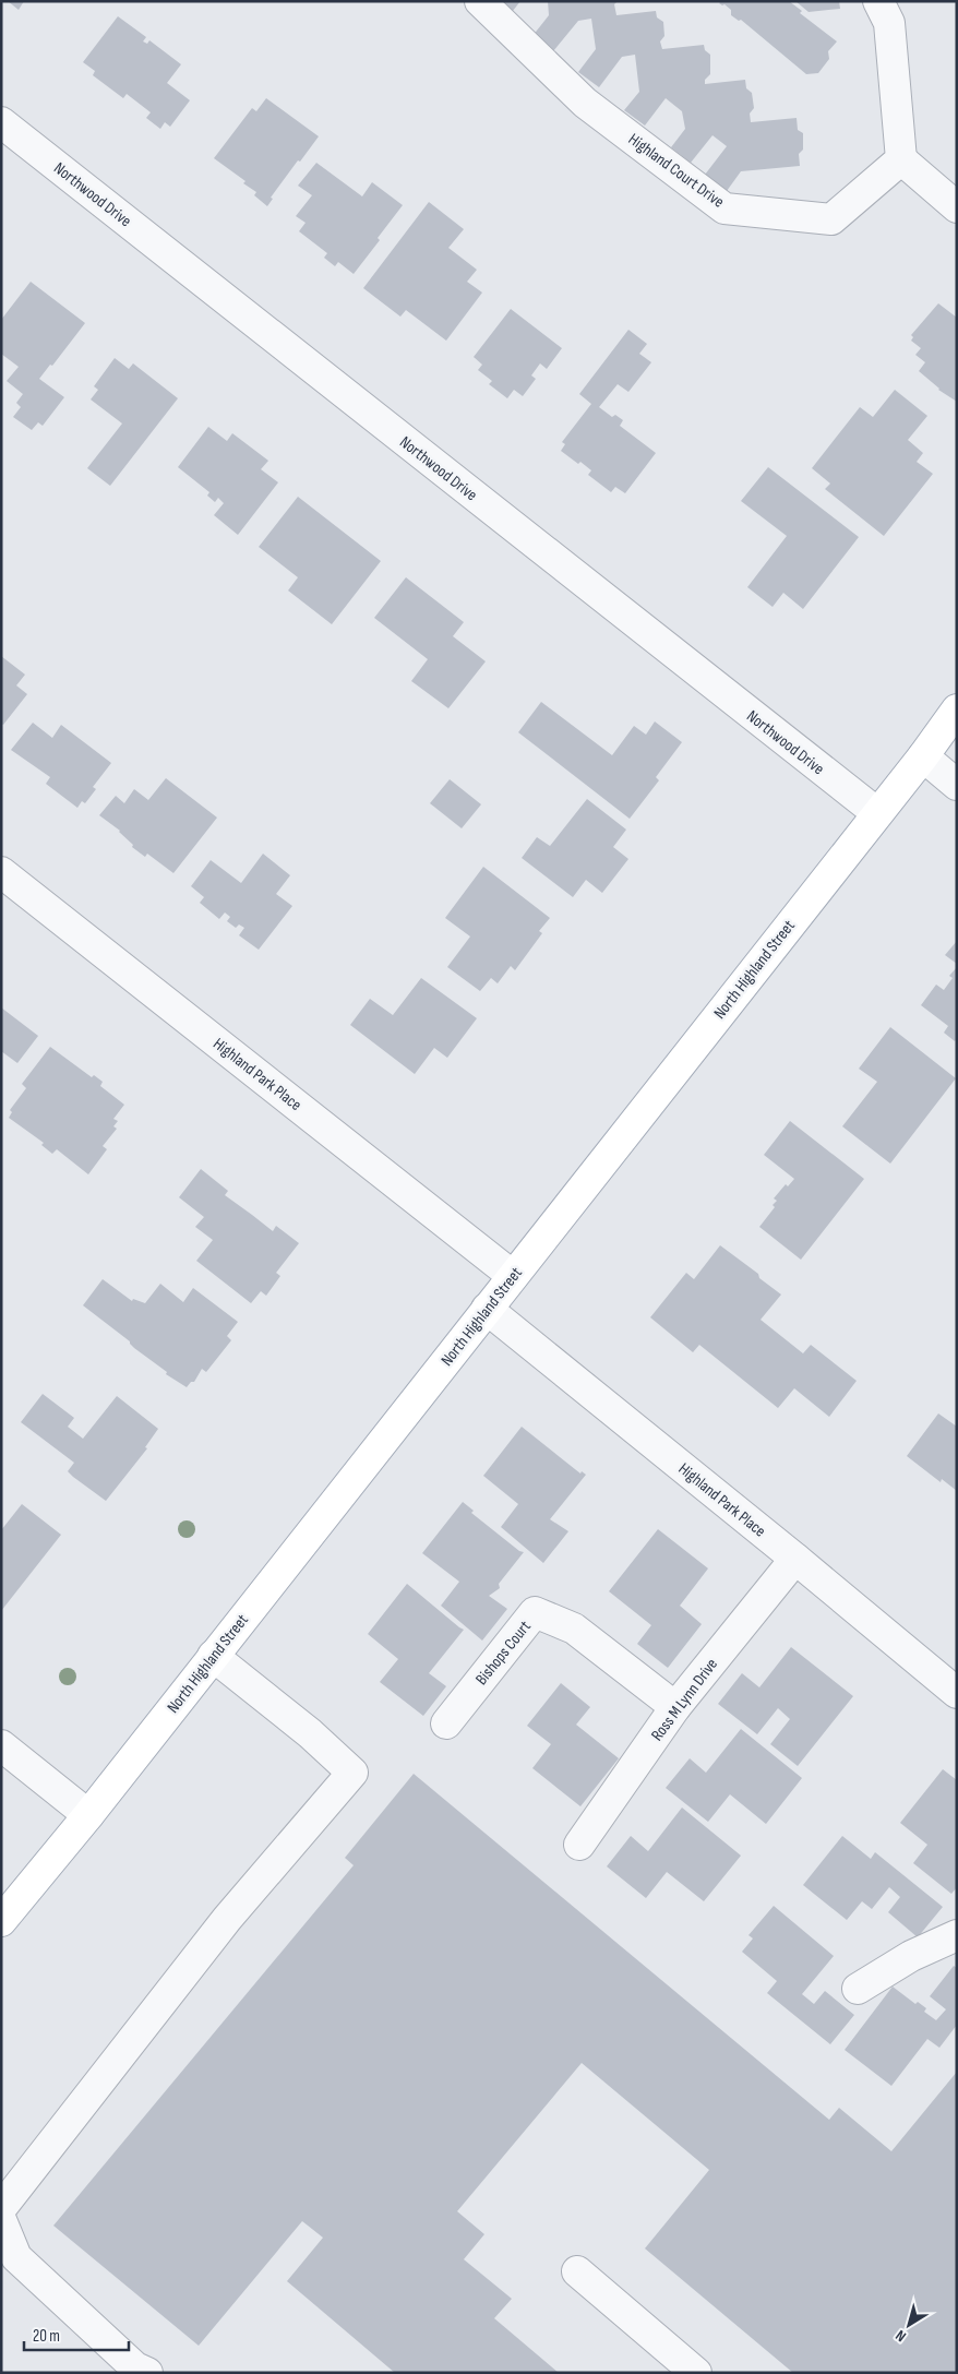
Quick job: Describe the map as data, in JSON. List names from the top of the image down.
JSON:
{
  "streets": {
    "main road": ["North Highland Street"],
    "street": [
      "Highland Court Drive",
      "Northwood Drive",
      "Highland Park Place",
      "Bishops Court",
      "Ross M Lynn Drive"
    ]
  },
  "crossings": [
    ["Northwood Drive", "North Highland Street"],
    ["North Highland Street", "Highland Park Place"],
    ["Highland Park Place", "Ross M Lynn Drive"],
    ["Bishops Court", "Ross M Lynn Drive"]
  ],
  "scale_bar": "20 m",
  "north": "bottom left"
}
